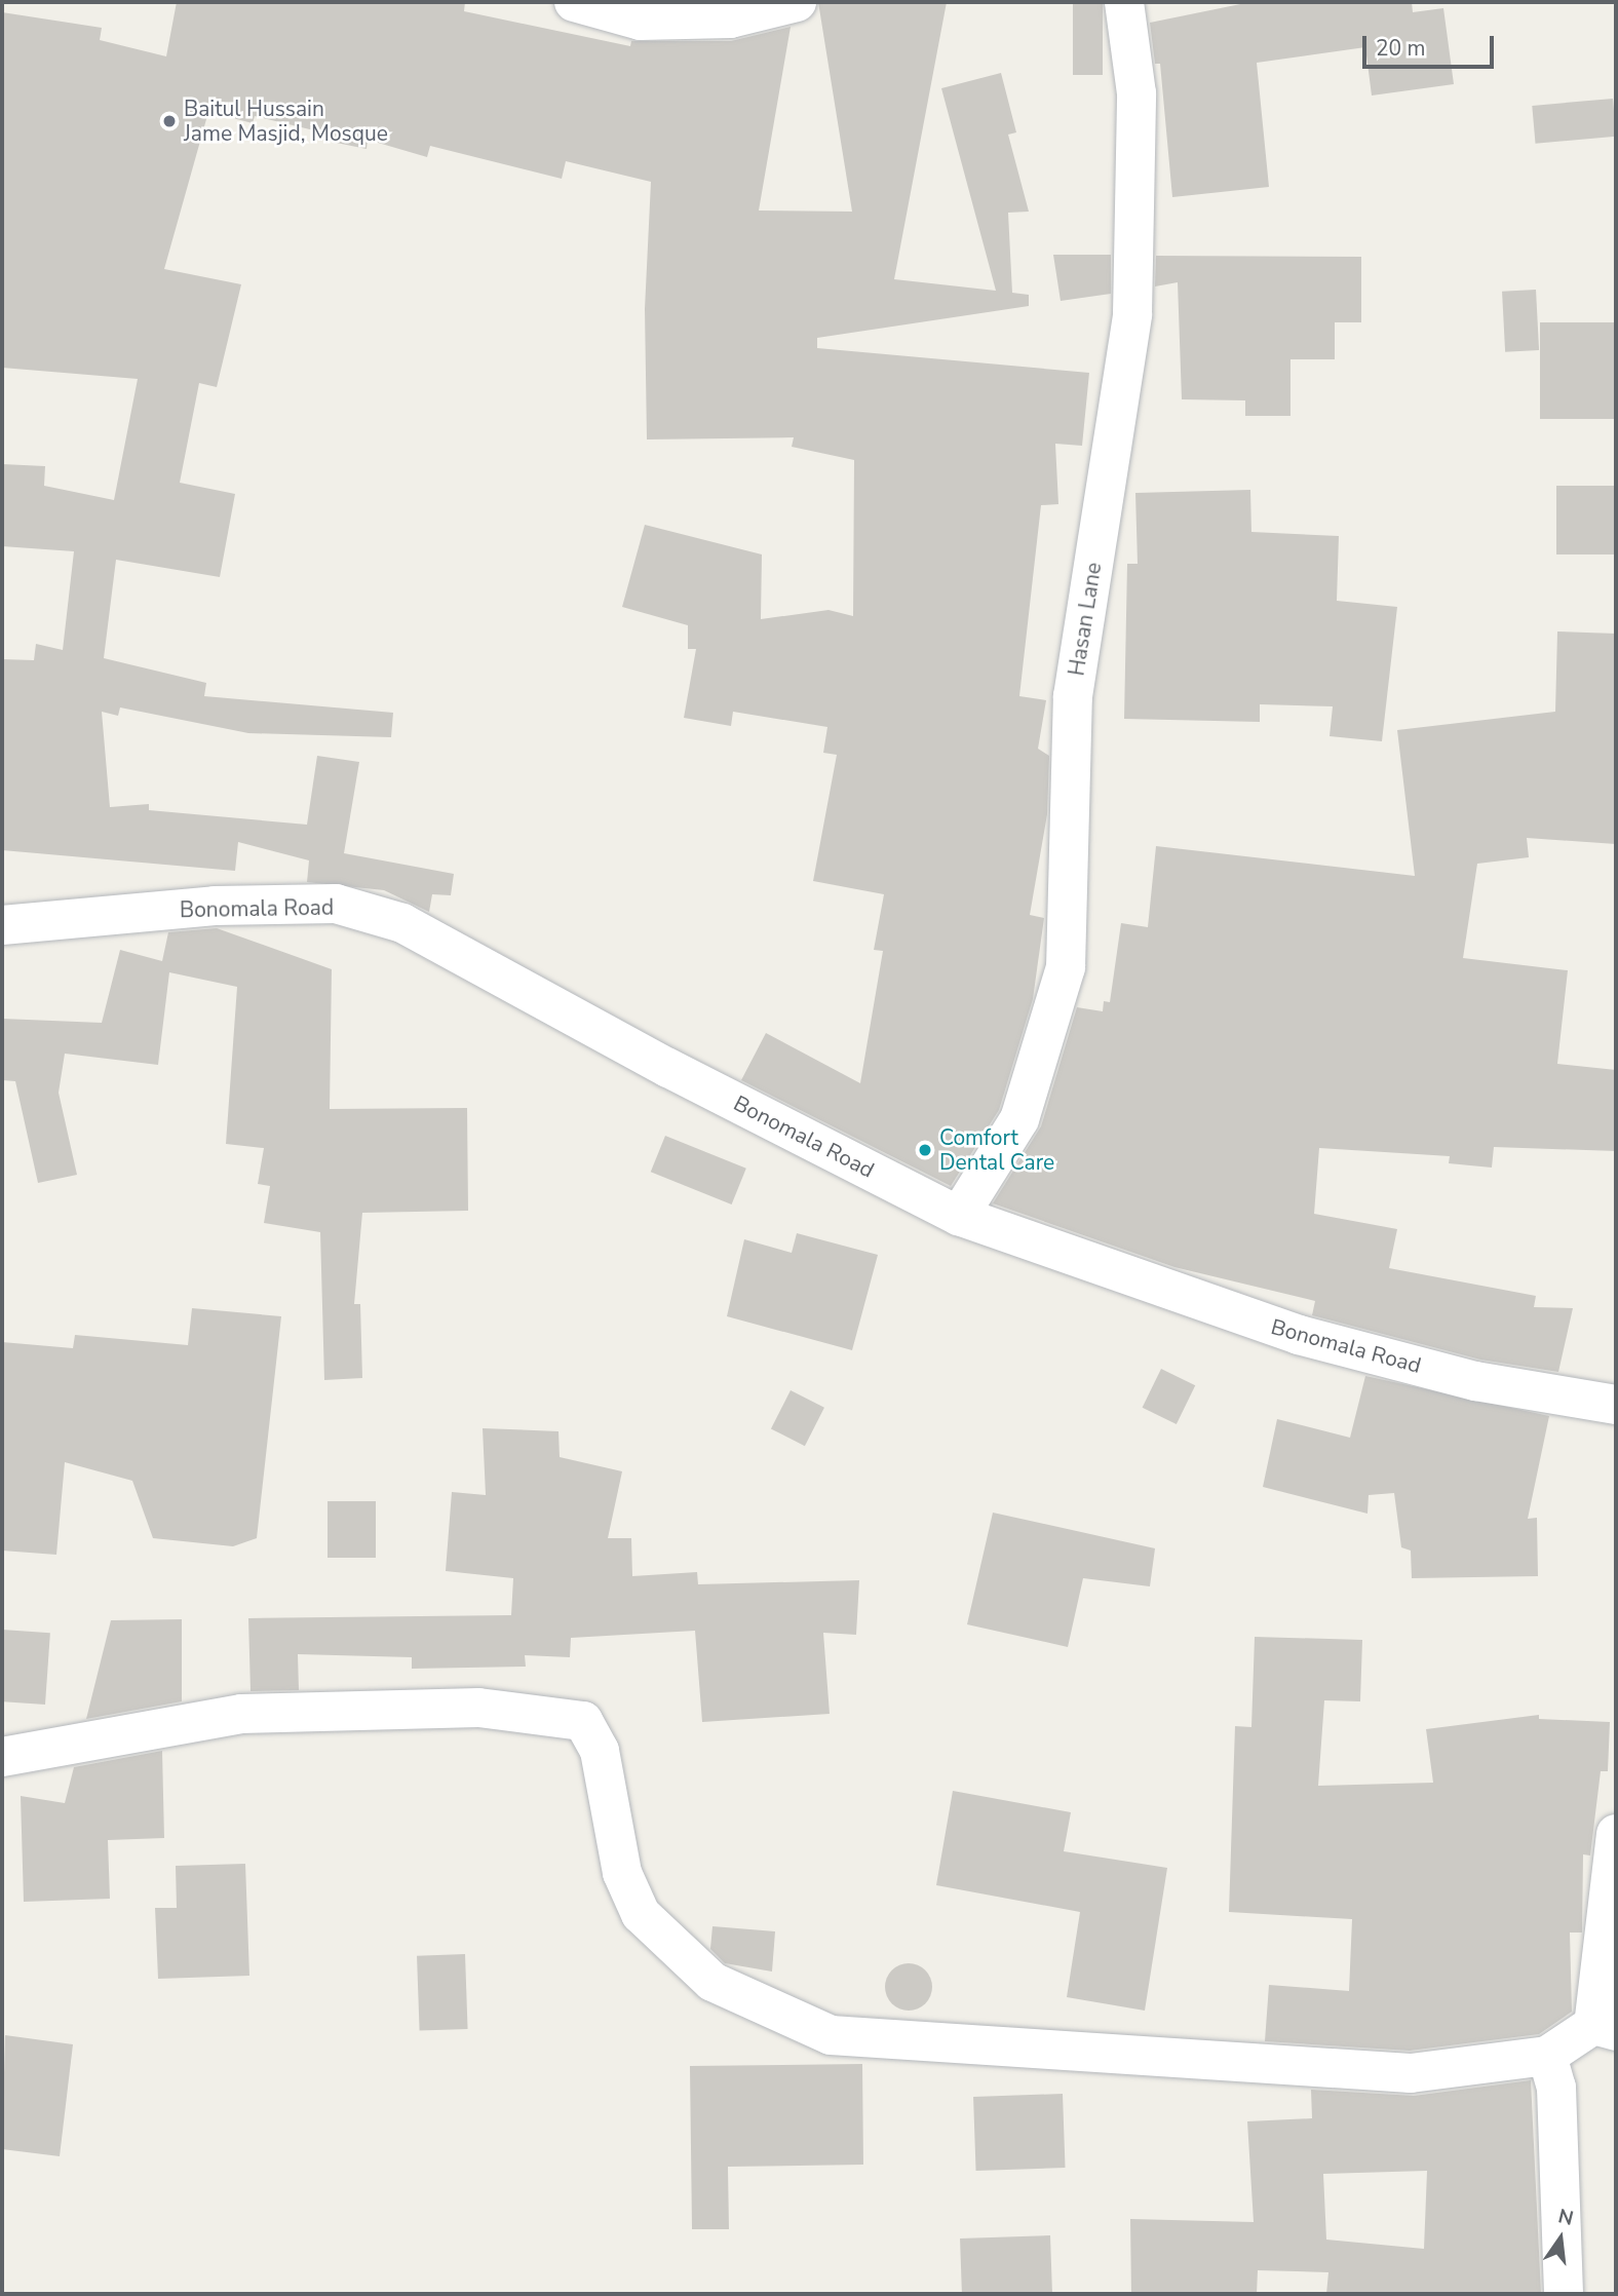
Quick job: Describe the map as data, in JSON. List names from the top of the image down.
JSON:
{
  "streets": {
    "street": ["Hasan Lane", "Bonomala Road"]
  },
  "crossings": [
    ["Hasan Lane", "Bonomala Road"]
  ],
  "places": ["Baitul Hussain Jame Masjid, Mosque", "Comfort Dental Care"],
  "scale_bar": "20 m",
  "north": "top"
}
